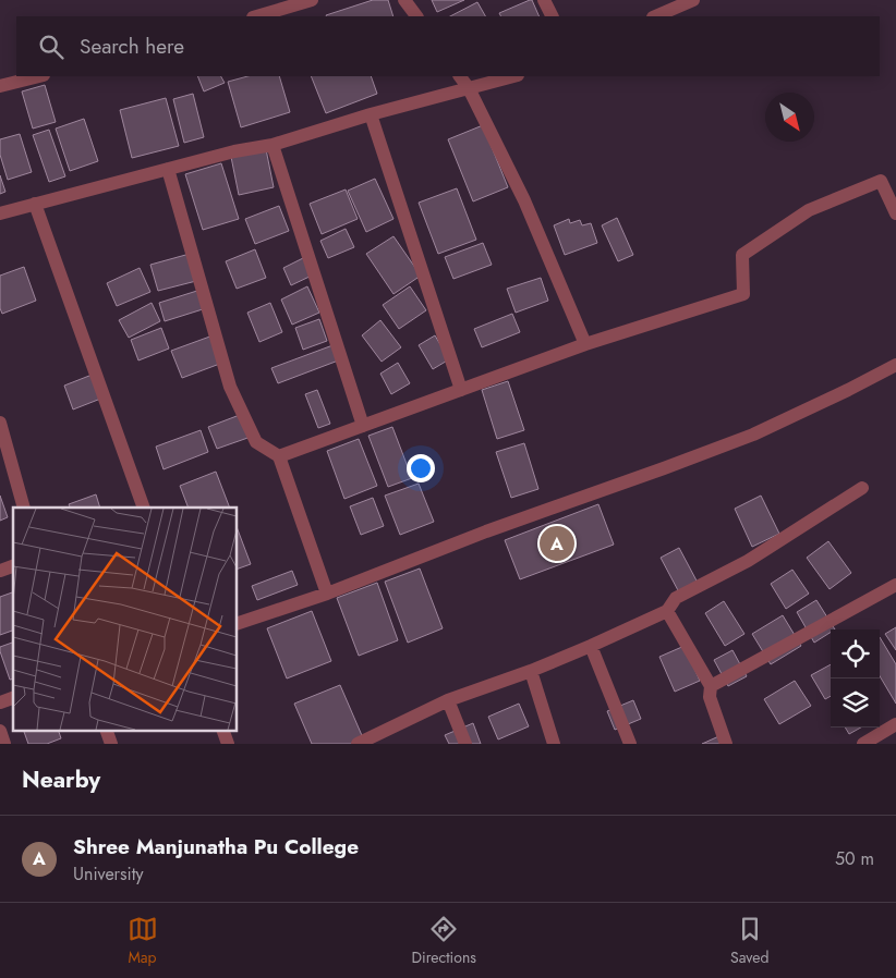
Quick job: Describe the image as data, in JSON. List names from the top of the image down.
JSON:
{
  "north": "bottom right",
  "page": {
    "search": "Search here",
    "pins": "A",
    "heading": "Nearby",
    "list": [
      {
        "mark": "A",
        "name": "Shree Manjunatha Pu College",
        "note": "University",
        "value": "50 m"
      }
    ],
    "nav": ["Map", "Directions", "Saved"]
  }
}
